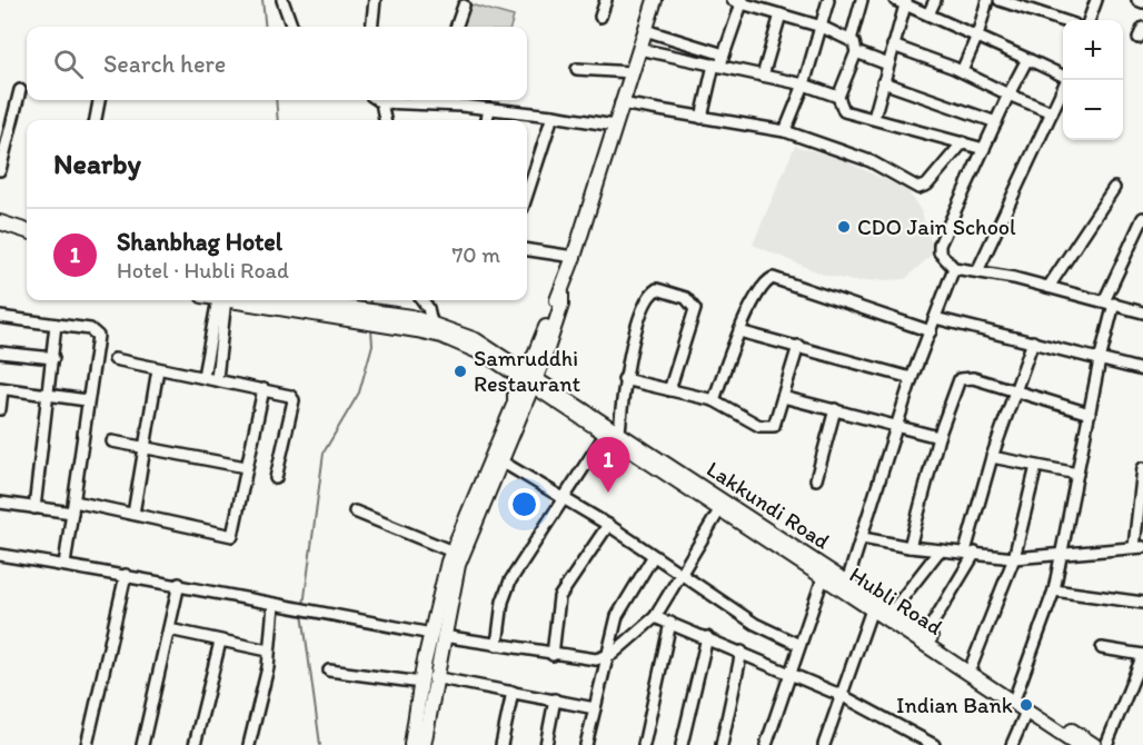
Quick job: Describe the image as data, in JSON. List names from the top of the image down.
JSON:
{
  "streets": {
    "main road": ["Lakkundi Road", "Hubli Road"]
  },
  "crossings": [
    ["Lakkundi Road", "Hubli Road"]
  ],
  "places": ["CDO Jain School", "Samruddhi Restaurant", "Indian Bank"],
  "page": {
    "map_buttons": ["+", "−"],
    "search": "Search here",
    "heading": "Nearby",
    "list": [
      {
        "mark": "1",
        "name": "Shanbhag Hotel",
        "note": "Hotel · Hubli Road",
        "value": "70 m"
      }
    ],
    "pins": "1"
  }
}
